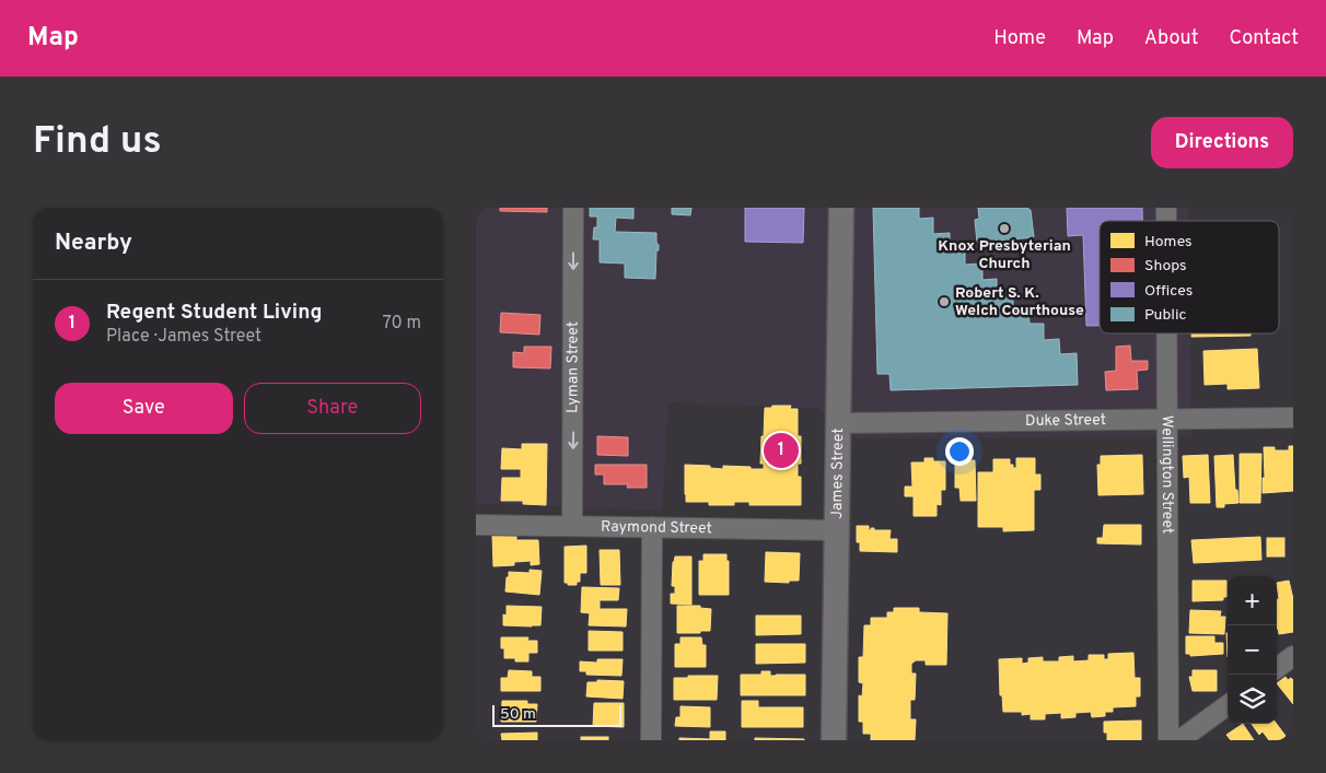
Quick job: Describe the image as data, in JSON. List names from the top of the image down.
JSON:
{
  "streets": {
    "main road": ["James Street"],
    "street": [
      "Lyman Street",
      "Duke Street",
      "Wellington Street",
      "Raymond Street"
    ]
  },
  "crossings": [
    ["Lyman Street", "Raymond Street"],
    ["Duke Street", "James Street"],
    ["Duke Street", "Wellington Street"],
    ["James Street", "Raymond Street"]
  ],
  "one_way": ["Lyman Street"],
  "places": ["Knox Presbyterian Church", "Robert S. K. Welch Courthouse"],
  "legend": [
    "Homes",
    "Shops",
    "Offices",
    "Public"
  ],
  "scale_bar": "50 m",
  "page": {
    "header": "Map",
    "nav": [
      "Home",
      "Map",
      "About",
      "Contact"
    ],
    "buttons": [
      "Directions",
      ["Save", "Share"]
    ],
    "title": "Find us",
    "heading": "Nearby",
    "list": [
      {
        "mark": "1",
        "name": "Regent Student Living",
        "note": "Place · James Street",
        "value": "70 m"
      }
    ],
    "pins": "1",
    "map_buttons": ["+", "−"],
    "scale": "50 m"
  }
}
